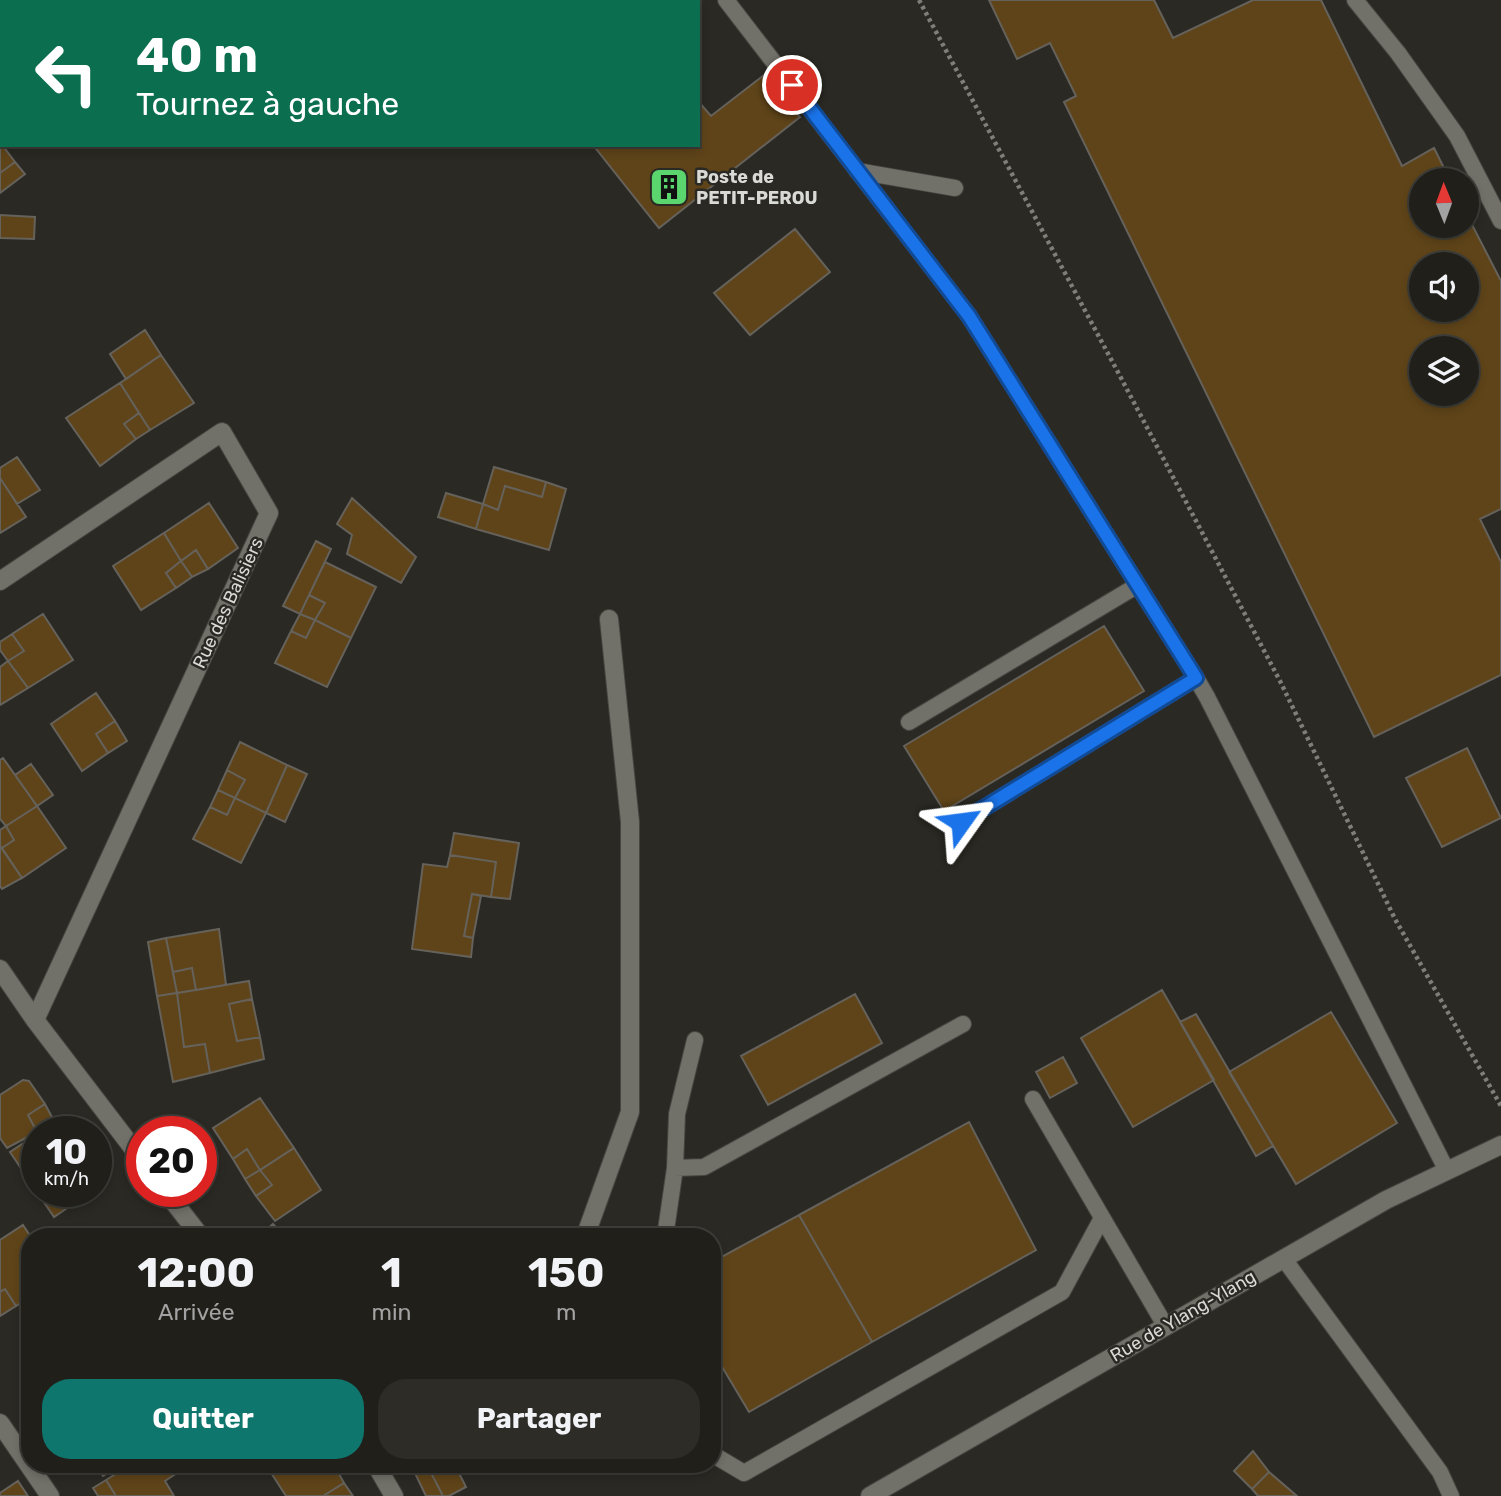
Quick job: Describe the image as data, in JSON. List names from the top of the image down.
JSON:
{
  "streets": {
    "street": ["Rue des Balisiers", "Rue de Ylang-Ylang"]
  },
  "places": {
    "building": ["Poste de PETIT-PEROU"]
  },
  "north": "top",
  "page": {
    "turn": ["40 m", "Tournez à gauche"],
    "speed": "10 km/h",
    "limit": "20",
    "eta": [
      "12:00",
      "Arrivée",
      "1",
      "min",
      "150",
      "m"
    ],
    "buttons": ["Quitter", "Partager"]
  }
}
